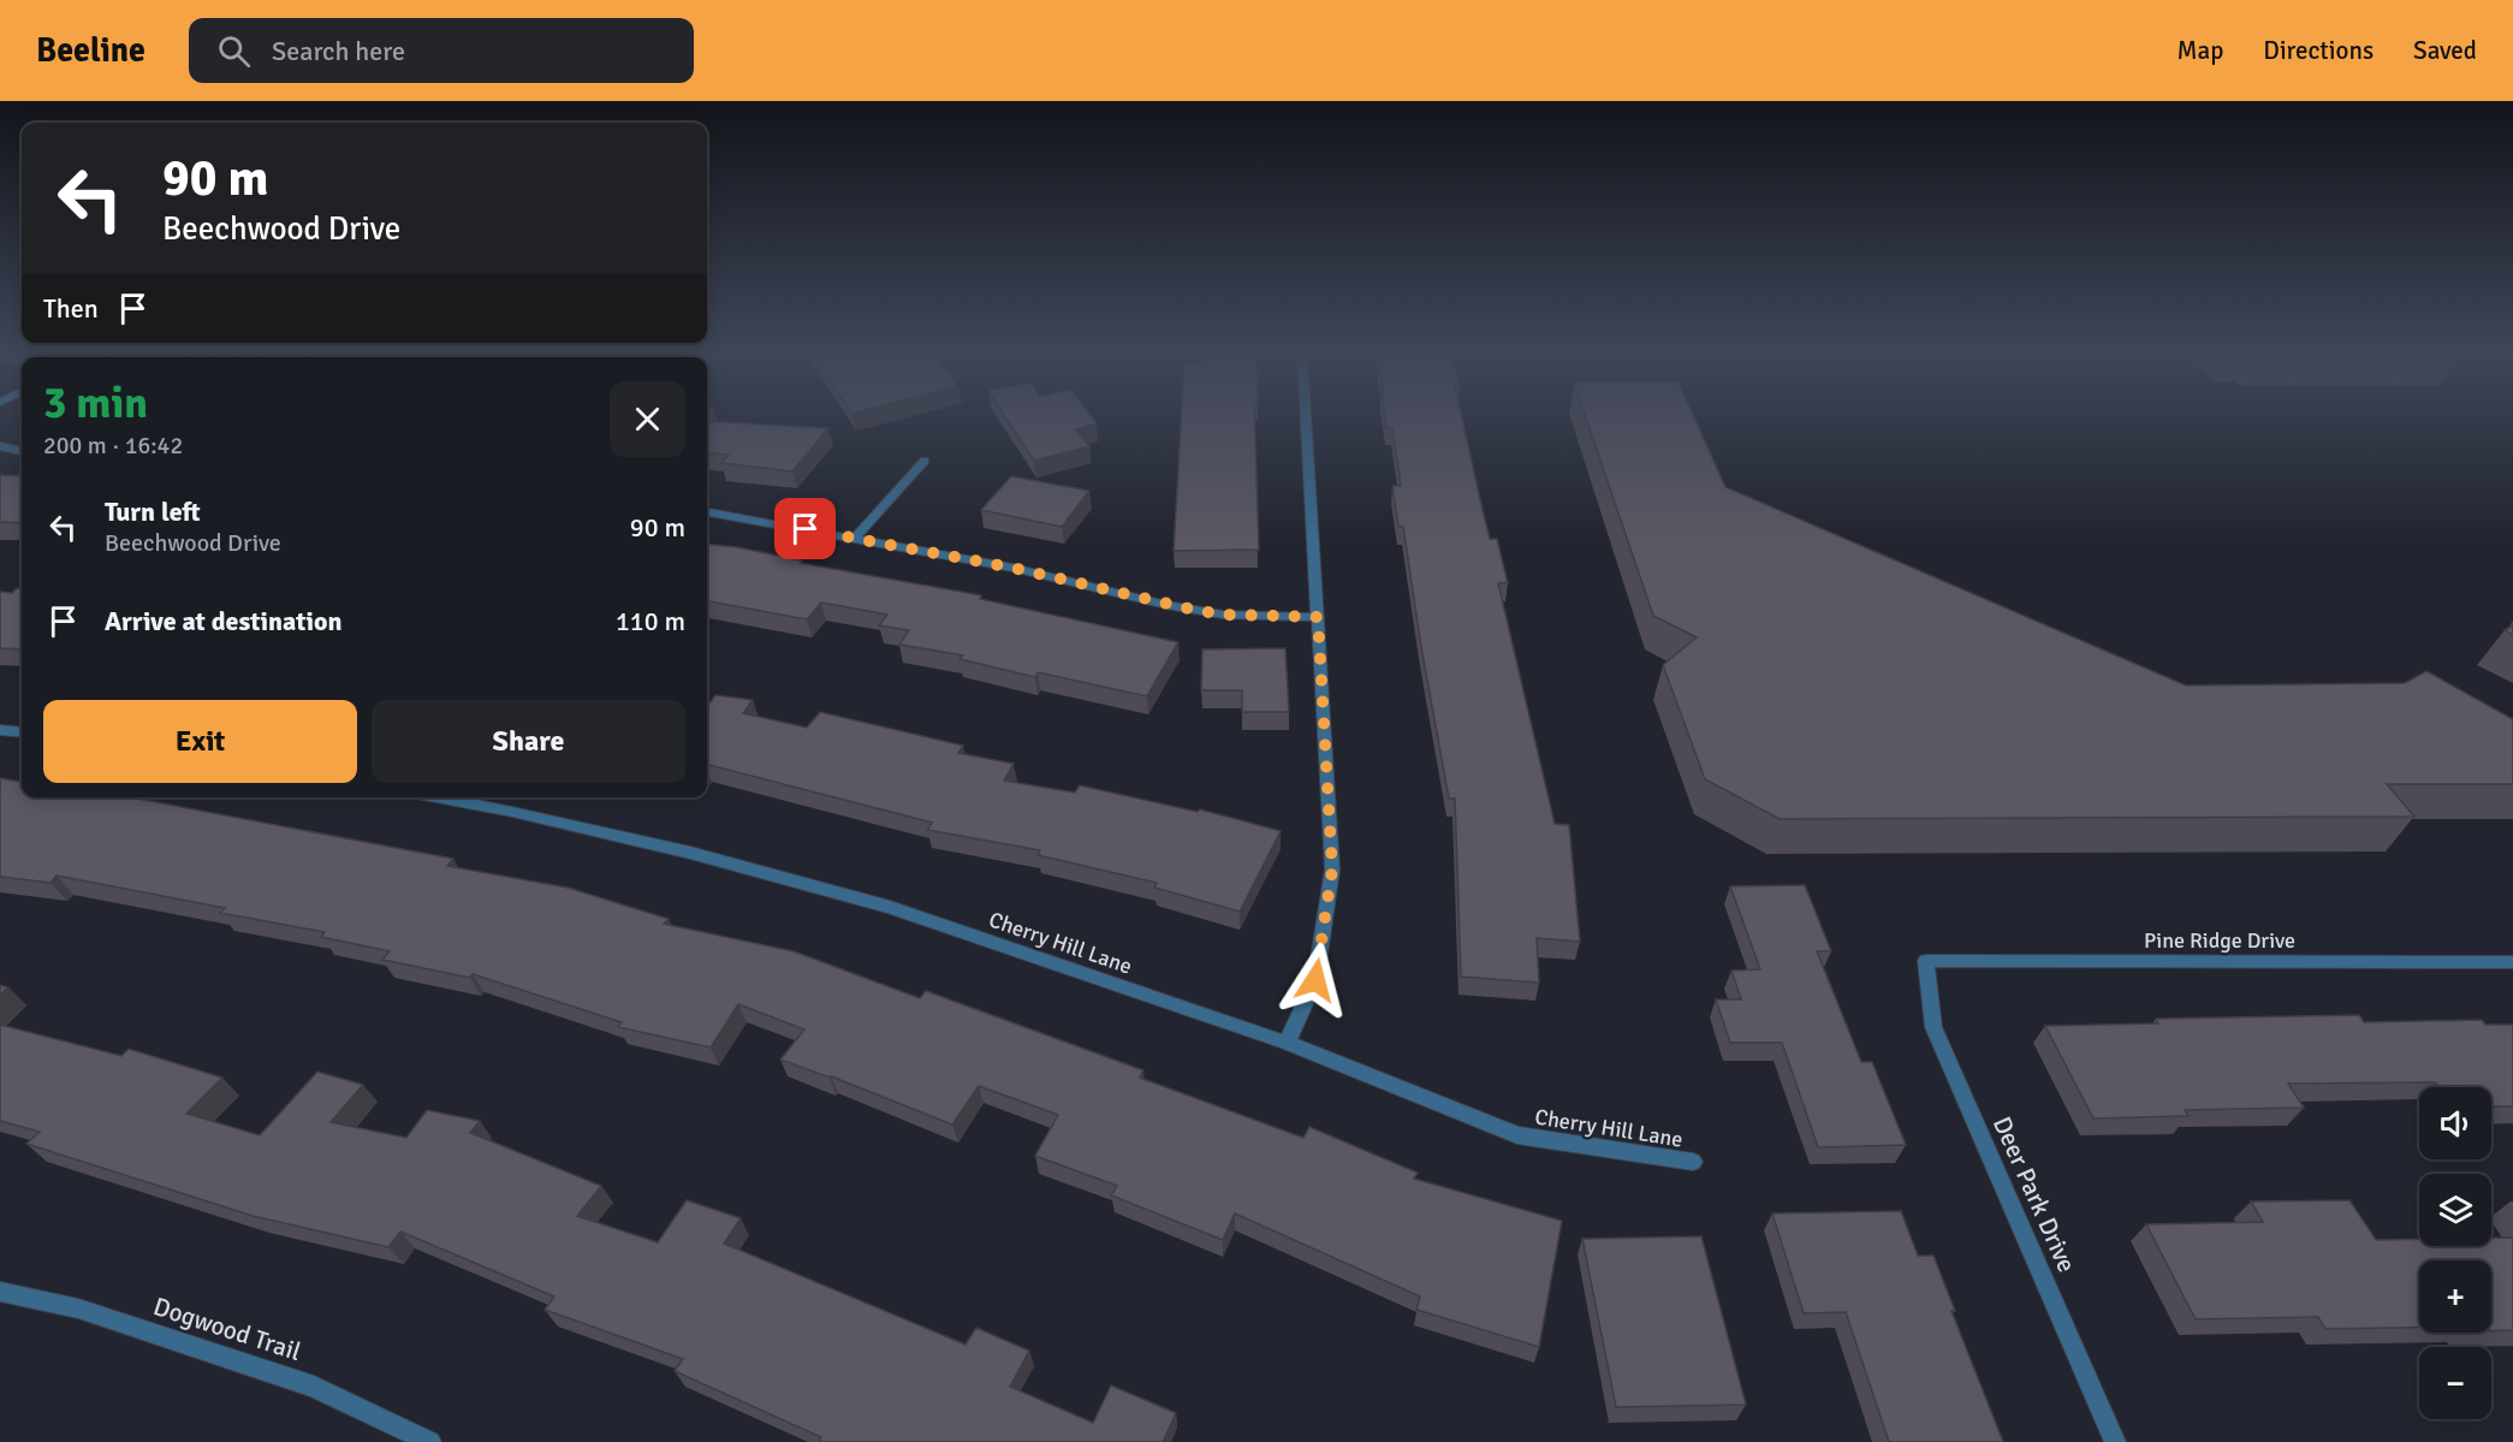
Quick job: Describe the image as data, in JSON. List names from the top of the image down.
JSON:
{
  "streets": {
    "street": [
      "Pine Ridge Drive",
      "Cherry Hill Lane",
      "Deer Park Drive",
      "Dogwood Trail"
    ]
  },
  "crossings": [
    ["Pine Ridge Drive", "Deer Park Drive"]
  ],
  "page": {
    "header": "Beeline",
    "search": "Search here",
    "nav": ["Map", "Directions", "Saved"],
    "turn": ["90 m", "Beechwood Drive"],
    "then": "Then",
    "heading": ["3 min", "200 m · 16:42"],
    "list": [
      {
        "name": "Turn left",
        "note": "Beechwood Drive",
        "value": "90 m"
      },
      {
        "name": "Arrive at destination",
        "value": "110 m"
      }
    ],
    "buttons": ["Exit", "Share"],
    "map_buttons": ["+", "−"]
  }
}
